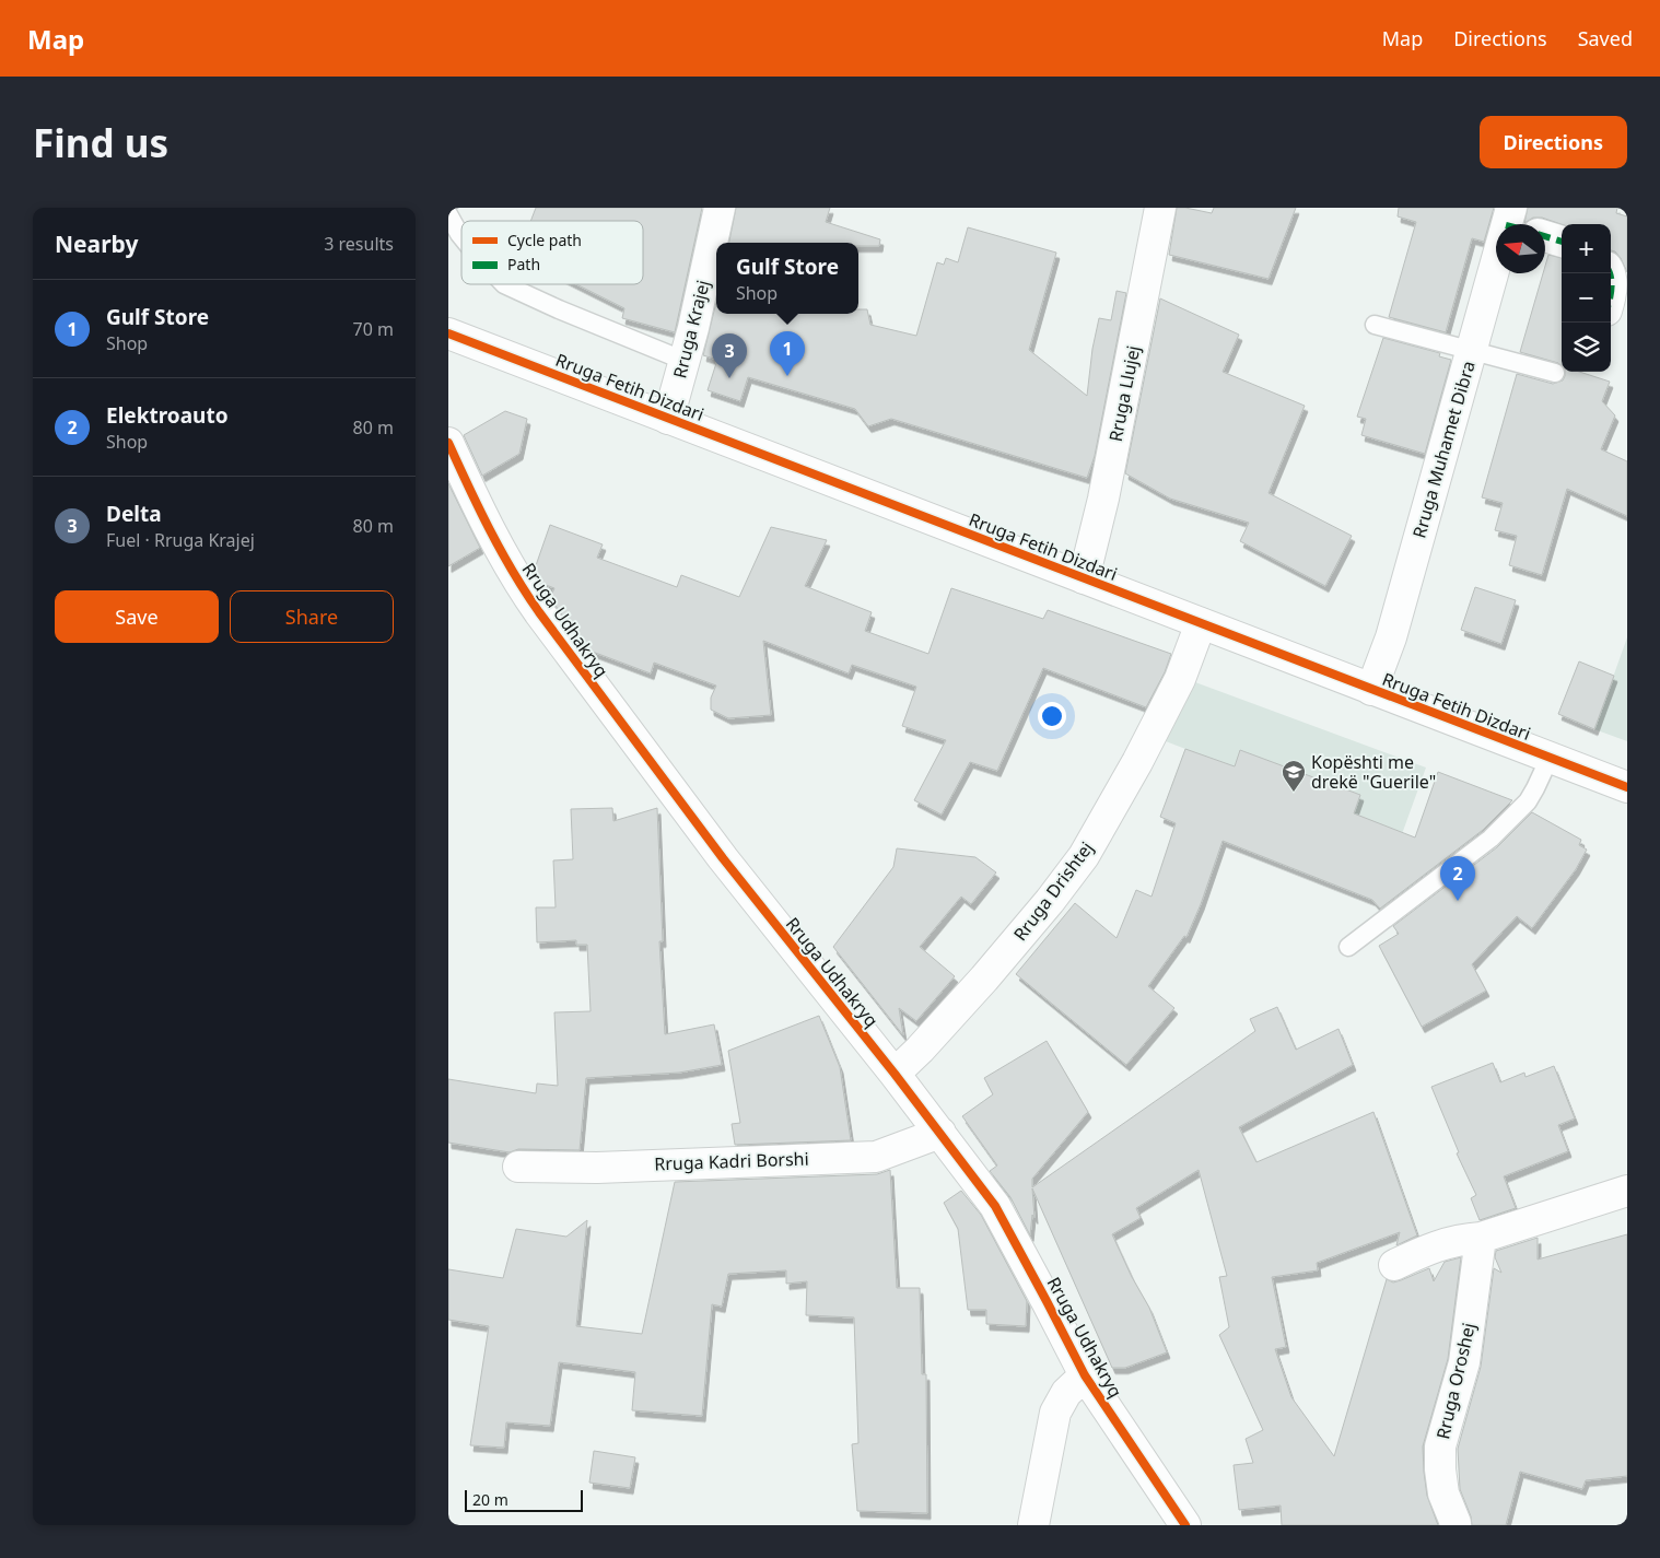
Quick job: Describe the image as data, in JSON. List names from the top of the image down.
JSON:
{
  "streets": {
    "street": [
      "Rruga Krajej",
      "Rruga Fetih Dizdari",
      "Rruga Llujej",
      "Rruga Muhamet Dibra",
      "Rruga Udhakryq",
      "Rruga Drishtej",
      "Rruga Kadri Borshi",
      "Rruga Oroshej"
    ]
  },
  "crossings": [
    ["Rruga Krajej", "Rruga Fetih Dizdari"],
    ["Rruga Fetih Dizdari", "Rruga Llujej"],
    ["Rruga Fetih Dizdari", "Rruga Muhamet Dibra"],
    ["Rruga Fetih Dizdari", "Rruga Drishtej"],
    ["Rruga Udhakryq", "Rruga Drishtej"],
    ["Rruga Udhakryq", "Rruga Kadri Borshi"]
  ],
  "places": {
    "school or university": ["Kopështi me drekë \"Guerile\""]
  },
  "legend": ["Cycle path", "Path"],
  "scale_bar": "20 m",
  "north": "left",
  "page": {
    "header": "Map",
    "nav": ["Map", "Directions", "Saved"],
    "buttons": [
      "Directions",
      ["Save", "Share"]
    ],
    "title": "Find us",
    "heading": ["Nearby", "3 results"],
    "map_buttons": ["+", "−"],
    "popup": ["Gulf Store", "Shop"],
    "list": [
      {
        "mark": "1",
        "name": "Gulf Store",
        "note": "Shop",
        "value": "70 m"
      },
      {
        "mark": "2",
        "name": "Elektroauto",
        "note": "Shop",
        "value": "80 m"
      },
      {
        "mark": "3",
        "name": "Delta",
        "note": "Fuel · Rruga Krajej",
        "value": "80 m"
      }
    ],
    "pins": ["1", "3", "2"],
    "scale": "20 m"
  }
}
